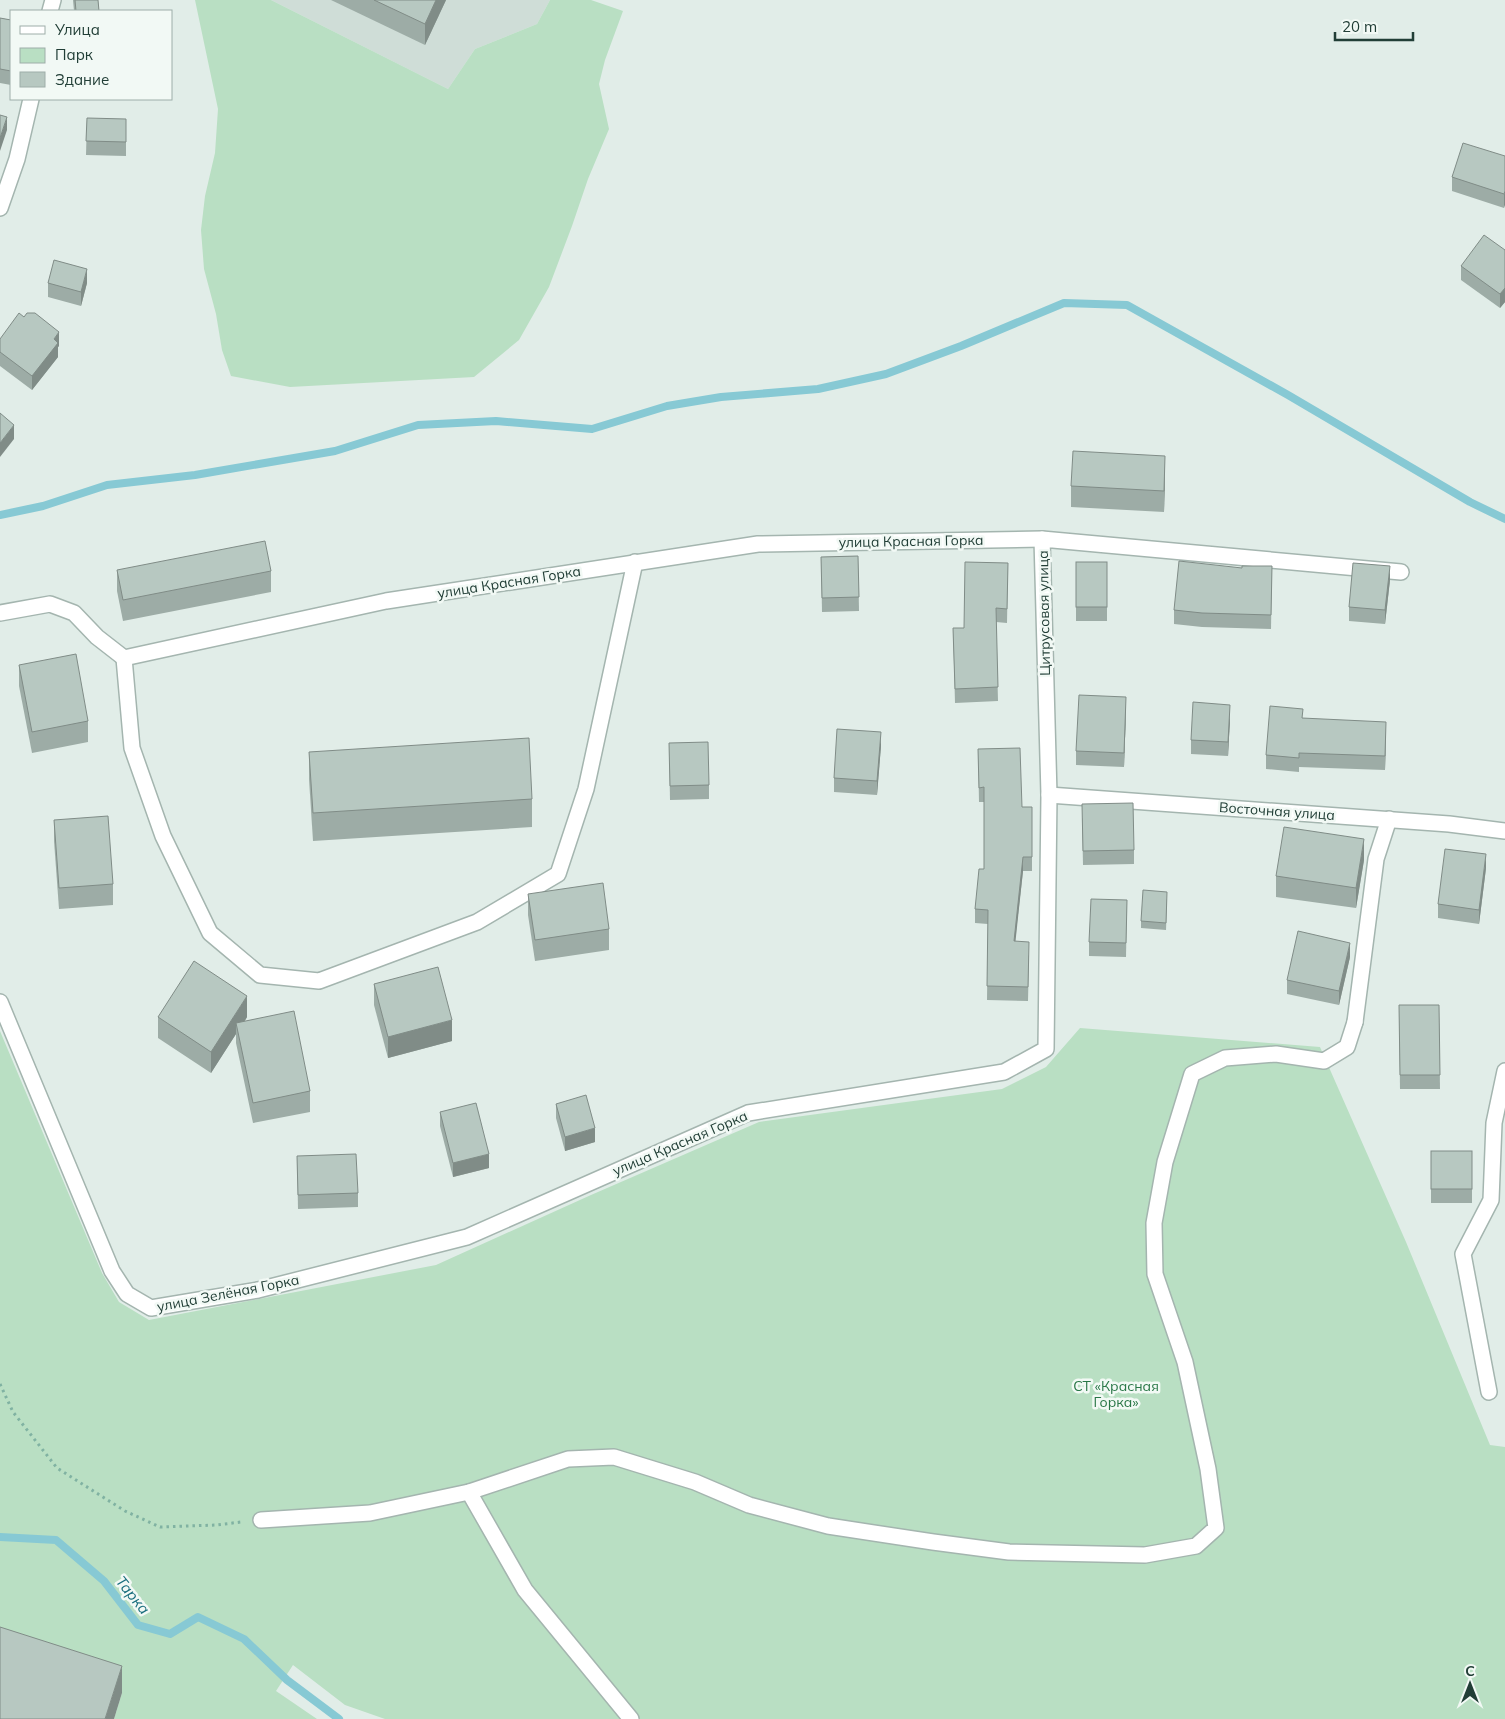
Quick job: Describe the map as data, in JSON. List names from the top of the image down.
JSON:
{
  "streets": {
    "street": [
      "улица Красная Горка",
      "Цитрусовая улица",
      "Восточная улица",
      "улица Зелёная Горка"
    ]
  },
  "crossings": [
    ["улица Красная Горка", "Цитрусовая улица"],
    ["улица Красная Горка", "улица Зелёная Горка"],
    ["Цитрусовая улица", "Восточная улица"]
  ],
  "water": ["Тарка"],
  "parks": ["СТ «Красная Горка»"],
  "legend": ["Улица", "Парк", "Здание"],
  "scale_bar": "20 m",
  "north": "top"
}
